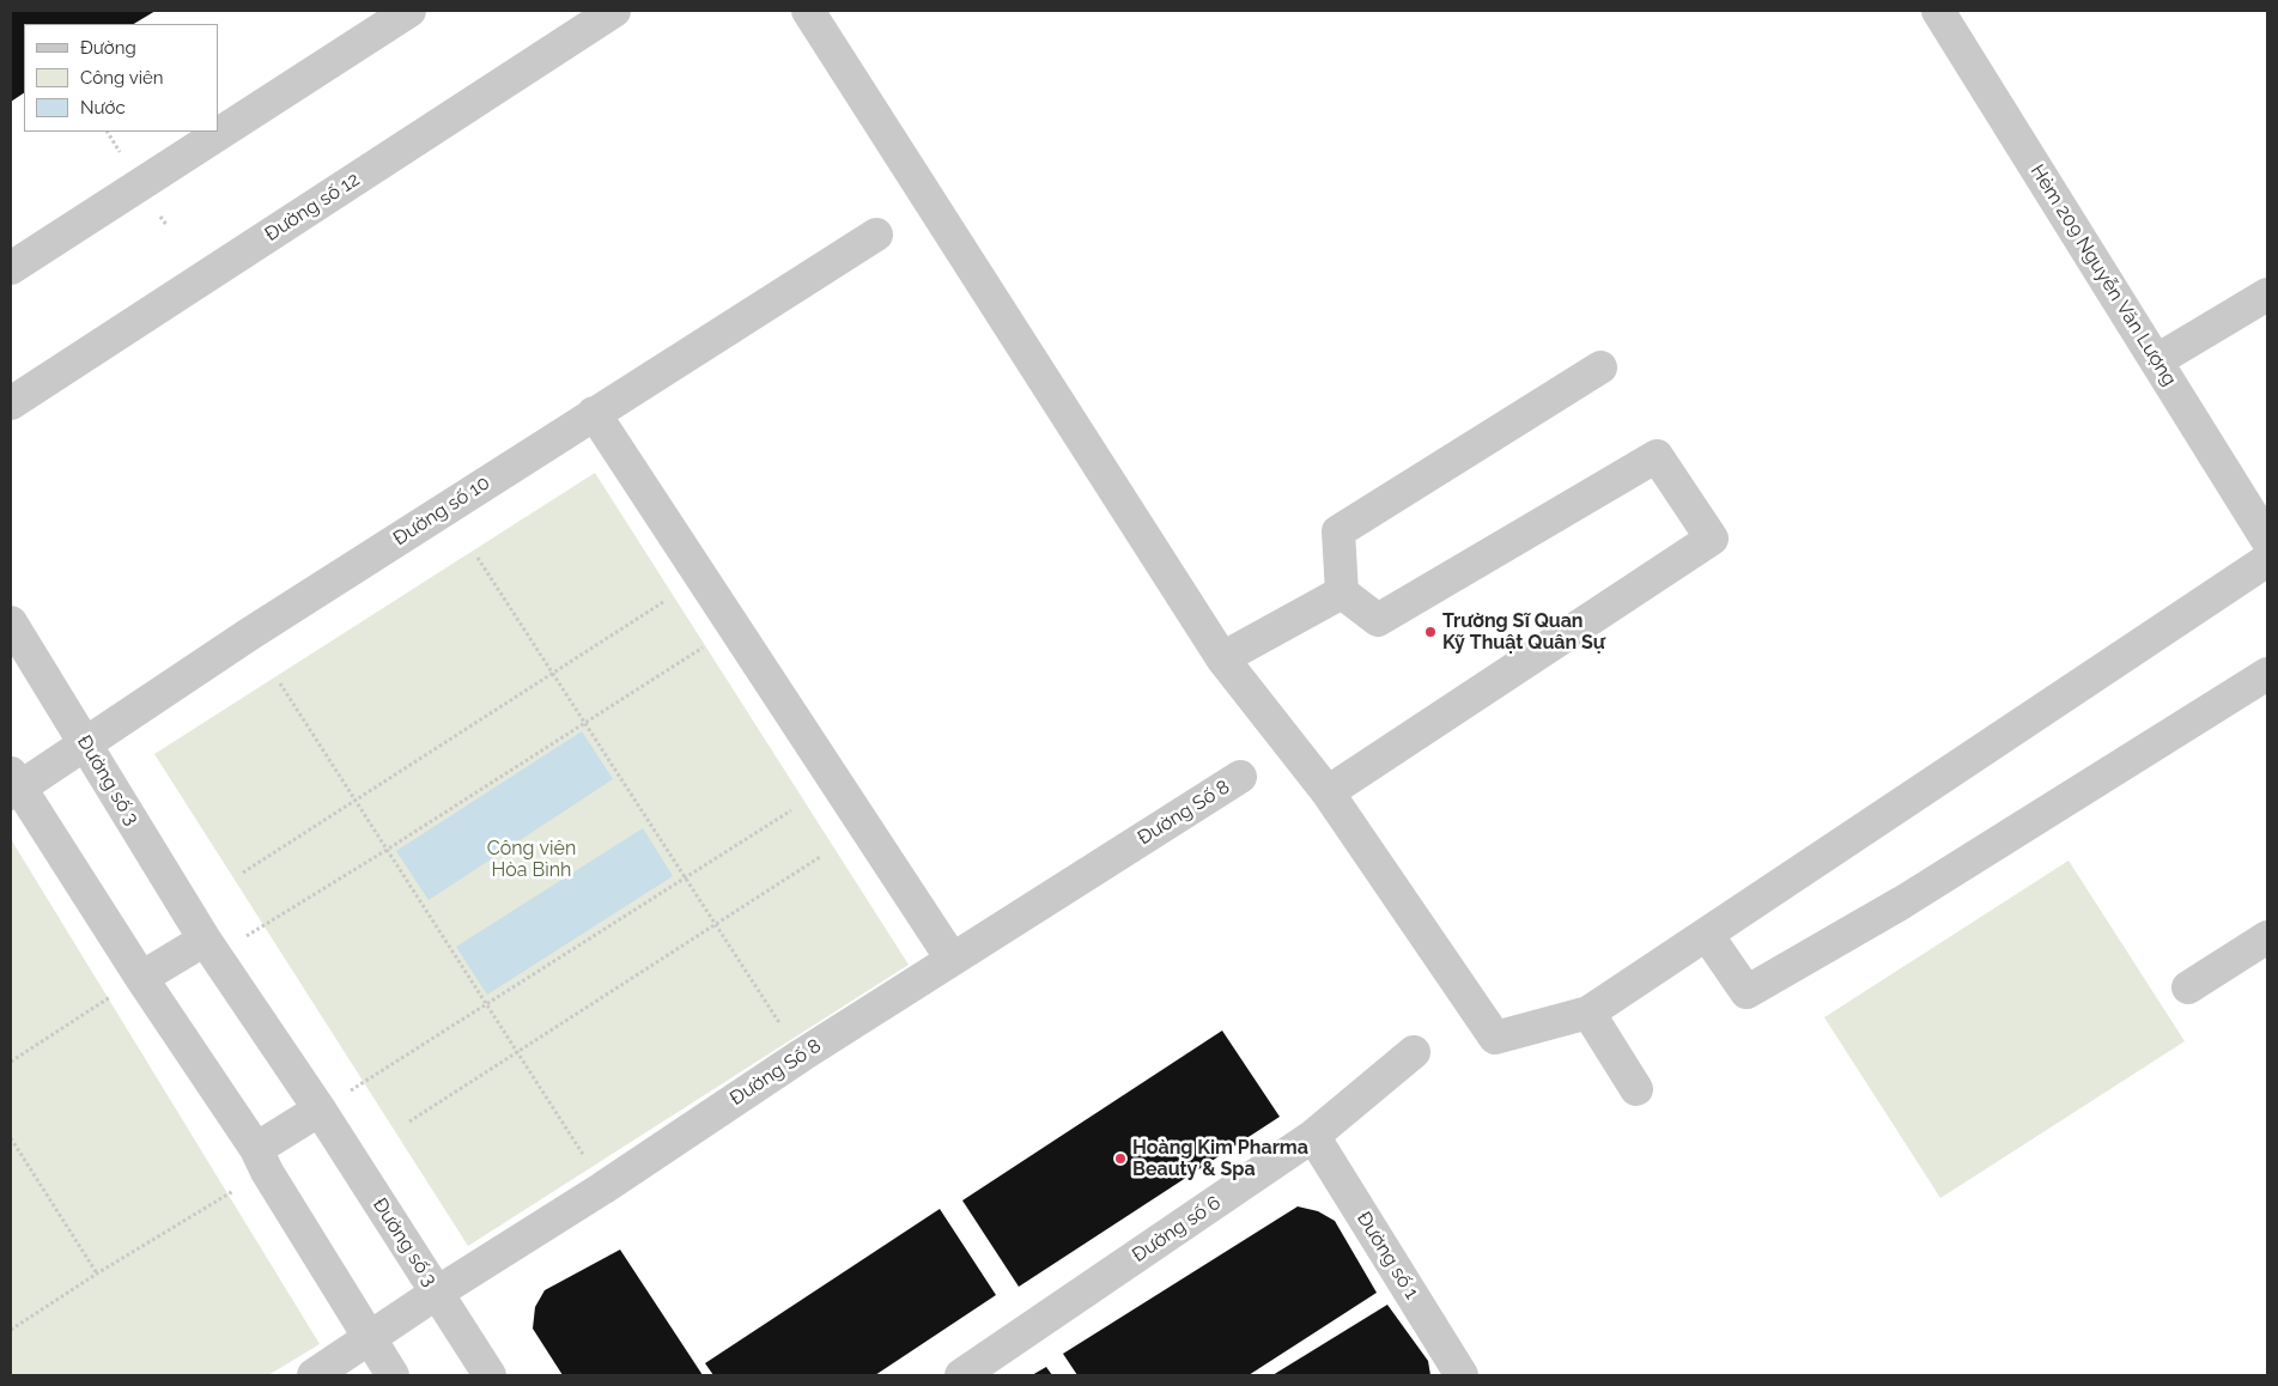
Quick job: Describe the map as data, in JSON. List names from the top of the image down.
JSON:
{
  "streets": {
    "street": [
      "Đường số 12",
      "Hẻm 209 Nguyễn Văn Lượng",
      "Đường số 10",
      "Đường số 3",
      "Đường Số 8",
      "Đường số 6",
      "Đường số 1"
    ]
  },
  "crossings": [
    ["Đường số 10", "Đường số 3"],
    ["Đường số 3", "Đường Số 8"],
    ["Đường số 6", "Đường số 1"]
  ],
  "parks": ["Công viên Hòa Bình"],
  "places": ["Trường Sĩ Quan Kỹ Thuật Quân Sự", "Hoàng Kim Pharma Beauty & Spa"],
  "legend": ["Đường", "Công viên", "Nước"]
}
